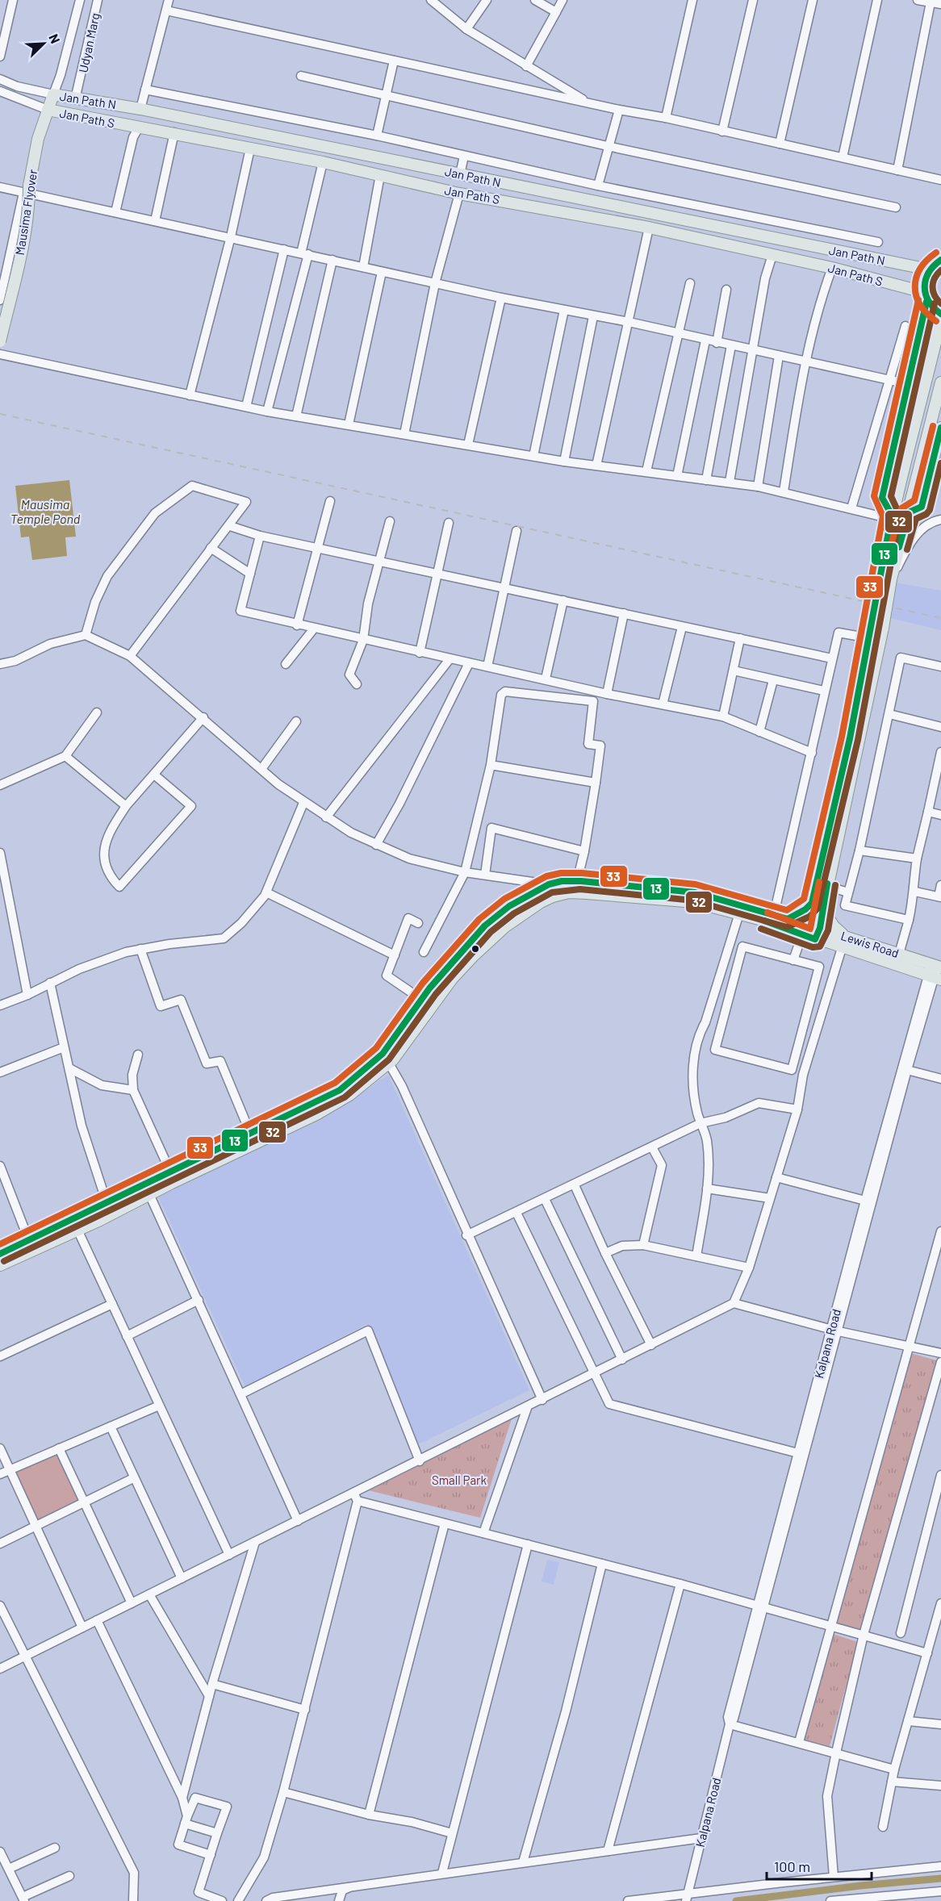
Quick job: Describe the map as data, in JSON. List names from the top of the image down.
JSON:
{
  "streets": {
    "main road": [
      "Udyan Marg",
      "Jan Path N",
      "Jan Path S",
      "Mausima Flyover",
      "Lewis Road"
    ],
    "street": ["Kalpana Road"]
  },
  "crossings": [
    ["Udyan Marg", "Jan Path N"],
    ["Udyan Marg", "Jan Path S"],
    ["Udyan Marg", "Mausima Flyover"],
    ["Jan Path S", "Mausima Flyover"],
    ["Lewis Road", "Kalpana Road"]
  ],
  "water": ["Mausima Temple Pond"],
  "parks": ["Small Park"],
  "lines": ["transit line 33", "transit line 13", "transit line 32"],
  "scale_bar": "100 m",
  "north": "top right"
}
